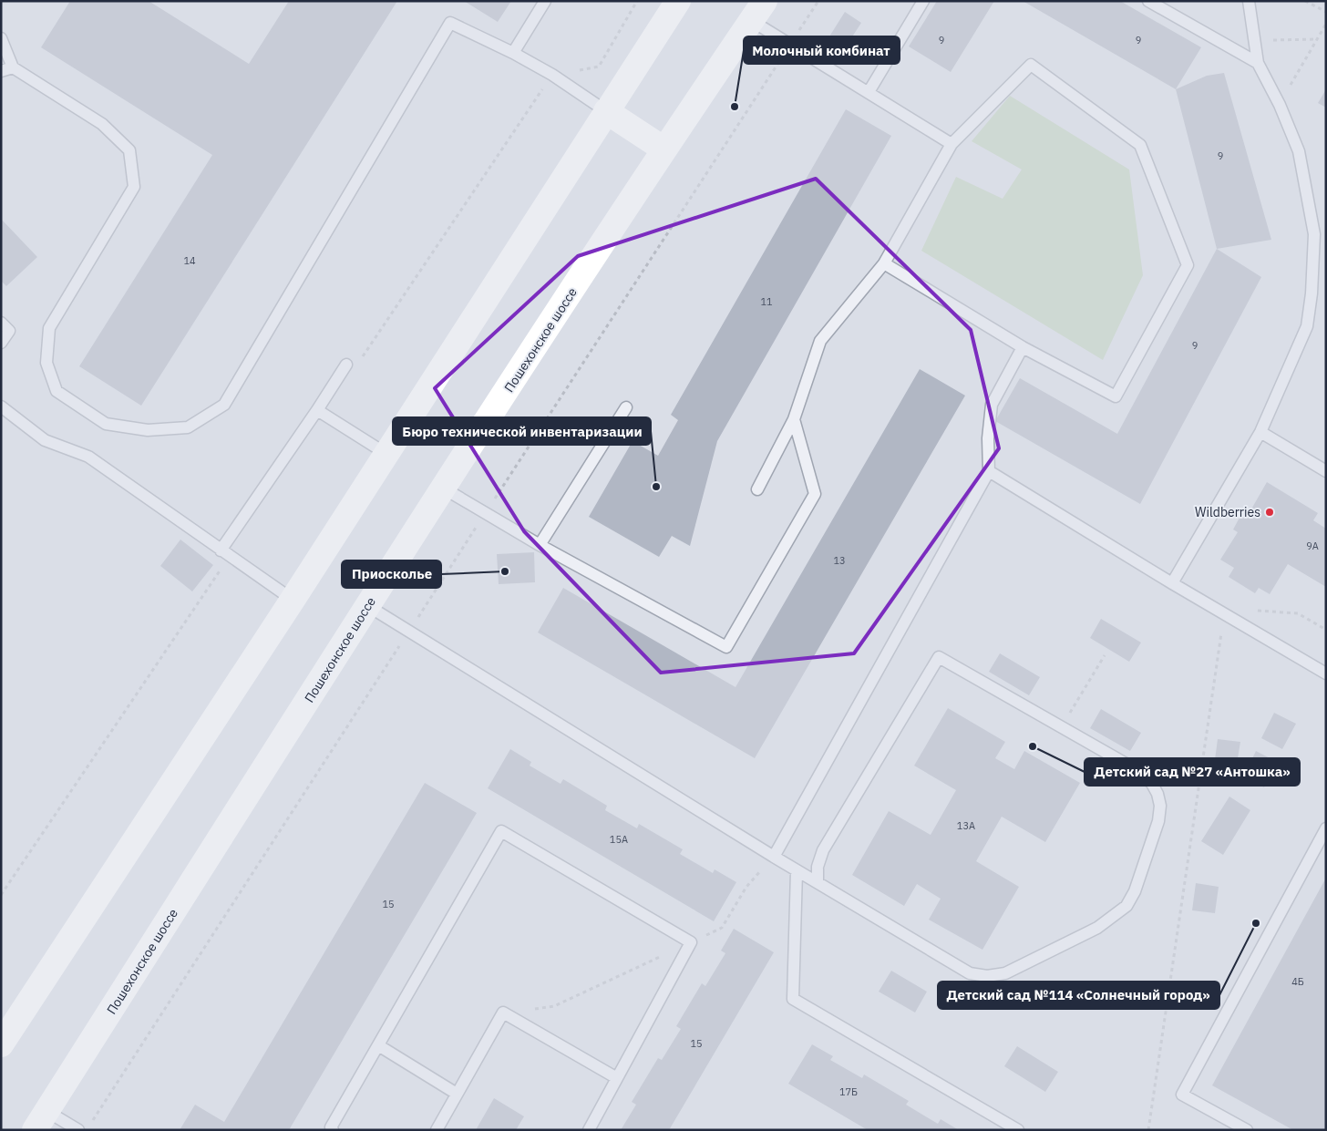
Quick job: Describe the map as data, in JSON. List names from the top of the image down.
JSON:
{
  "streets": {
    "main road": ["Пошехонское шоссе"]
  },
  "places": [
    "Молочный комбинат",
    "Бюро технической инвентаризации",
    "Wildberries",
    "Приосколье",
    "Детский сад №27 «Антошка»",
    "Детский сад №114 «Солнечный город»"
  ],
  "house_numbers": [
    "9",
    "9",
    "9",
    "14",
    "11",
    "9",
    "9А",
    "13",
    "13А",
    "15А",
    "15",
    "4Б",
    "15",
    "17Б"
  ]
}
